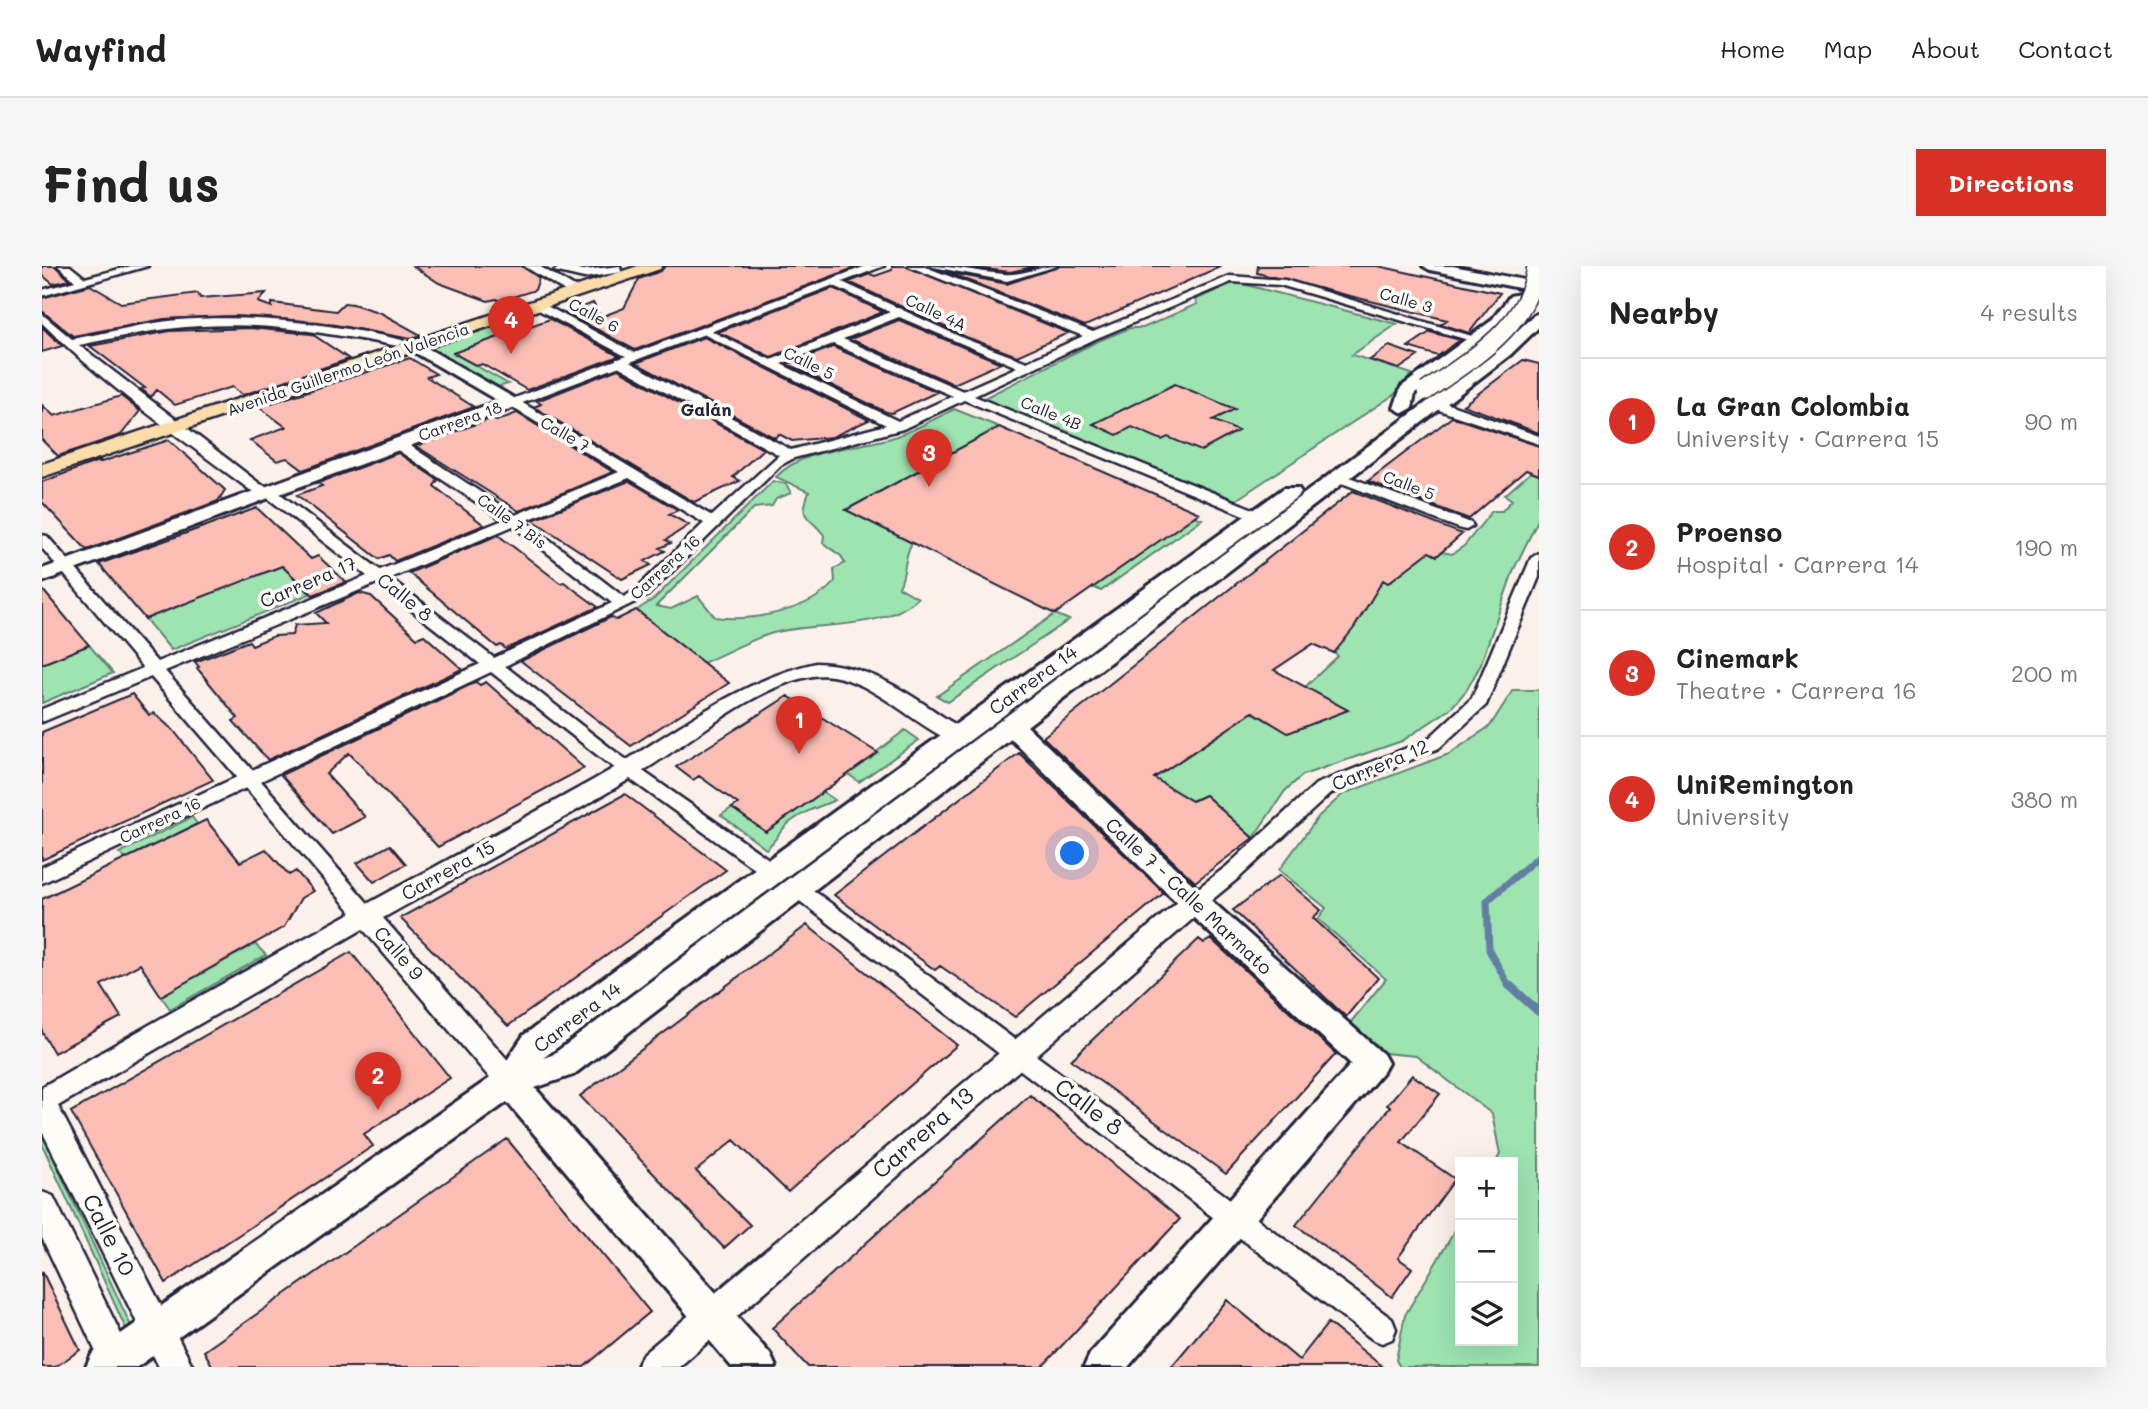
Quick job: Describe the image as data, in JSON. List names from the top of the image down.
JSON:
{
  "streets": {
    "main road": [
      "Avenida Guillermo León Valencia",
      "Carrera 18",
      "Calle 7",
      "Carrera 14",
      "Calle 7 - Calle Marmato",
      "Calle 9"
    ],
    "street": [
      "Calle 3",
      "Calle 4A",
      "Calle 6",
      "Calle 5",
      "Calle 4B",
      "Calle 7 Bis",
      "Carrera 16",
      "Carrera 17",
      "Calle 8",
      "Carrera 12",
      "Carrera 15",
      "Carrera 13",
      "Calle 10"
    ]
  },
  "crossings": [
    ["Calle 3", "Carrera 16"],
    ["Calle 4A", "Carrera 18"],
    ["Calle 4A", "Carrera 16"],
    ["Calle 6", "Avenida Guillermo León Valencia"],
    ["Calle 6", "Carrera 18"],
    ["Calle 6", "Carrera 16"],
    ["Calle 5", "Carrera 18"],
    ["Calle 5", "Carrera 16"],
    ["Calle 5", "Carrera 14"],
    ["Avenida Guillermo León Valencia", "Calle 7"],
    ["Avenida Guillermo León Valencia", "Calle 8"],
    ["Calle 4B", "Carrera 16"],
    ["Calle 4B", "Carrera 14"],
    ["Carrera 18", "Calle 7"],
    ["Carrera 18", "Calle 7 Bis"],
    ["Carrera 18", "Calle 8"],
    ["Carrera 18", "Calle 9"],
    ["Calle 7", "Carrera 16"],
    ["Calle 7", "Carrera 17"],
    ["Calle 7 Bis", "Carrera 16"],
    ["Calle 7 Bis", "Carrera 17"],
    ["Carrera 16", "Calle 8"],
    ["Carrera 16", "Calle 9"],
    ["Carrera 17", "Calle 8"],
    ["Carrera 17", "Calle 9"],
    ["Calle 8", "Carrera 14"],
    ["Calle 8", "Carrera 15"],
    ["Calle 8", "Calle 7 - Calle Marmato"],
    ["Calle 8", "Carrera 13"],
    ["Carrera 14", "Carrera 15"],
    ["Carrera 14", "Calle 7 - Calle Marmato"],
    ["Carrera 14", "Calle 9"],
    ["Carrera 14", "Calle 10"],
    ["Carrera 12", "Calle 7 - Calle Marmato"],
    ["Carrera 12", "Carrera 13"],
    ["Carrera 15", "Calle 9"],
    ["Carrera 15", "Calle 10"],
    ["Calle 7 - Calle Marmato", "Carrera 13"],
    ["Calle 9", "Carrera 13"]
  ],
  "districts": ["Galán"],
  "page": {
    "header": "Wayfind",
    "nav": [
      "Home",
      "Map",
      "About",
      "Contact"
    ],
    "buttons": "Directions",
    "title": "Find us",
    "heading": ["Nearby", "4 results"],
    "pins": [
      "4",
      "3",
      "1",
      "2"
    ],
    "list": [
      {
        "mark": "1",
        "name": "La Gran Colombia",
        "note": "University · Carrera 15",
        "value": "90 m"
      },
      {
        "mark": "2",
        "name": "Proenso",
        "note": "Hospital · Carrera 14",
        "value": "190 m"
      },
      {
        "mark": "3",
        "name": "Cinemark",
        "note": "Theatre · Carrera 16",
        "value": "200 m"
      },
      {
        "mark": "4",
        "name": "UniRemington",
        "note": "University",
        "value": "380 m"
      }
    ],
    "map_buttons": ["+", "−"]
  }
}
